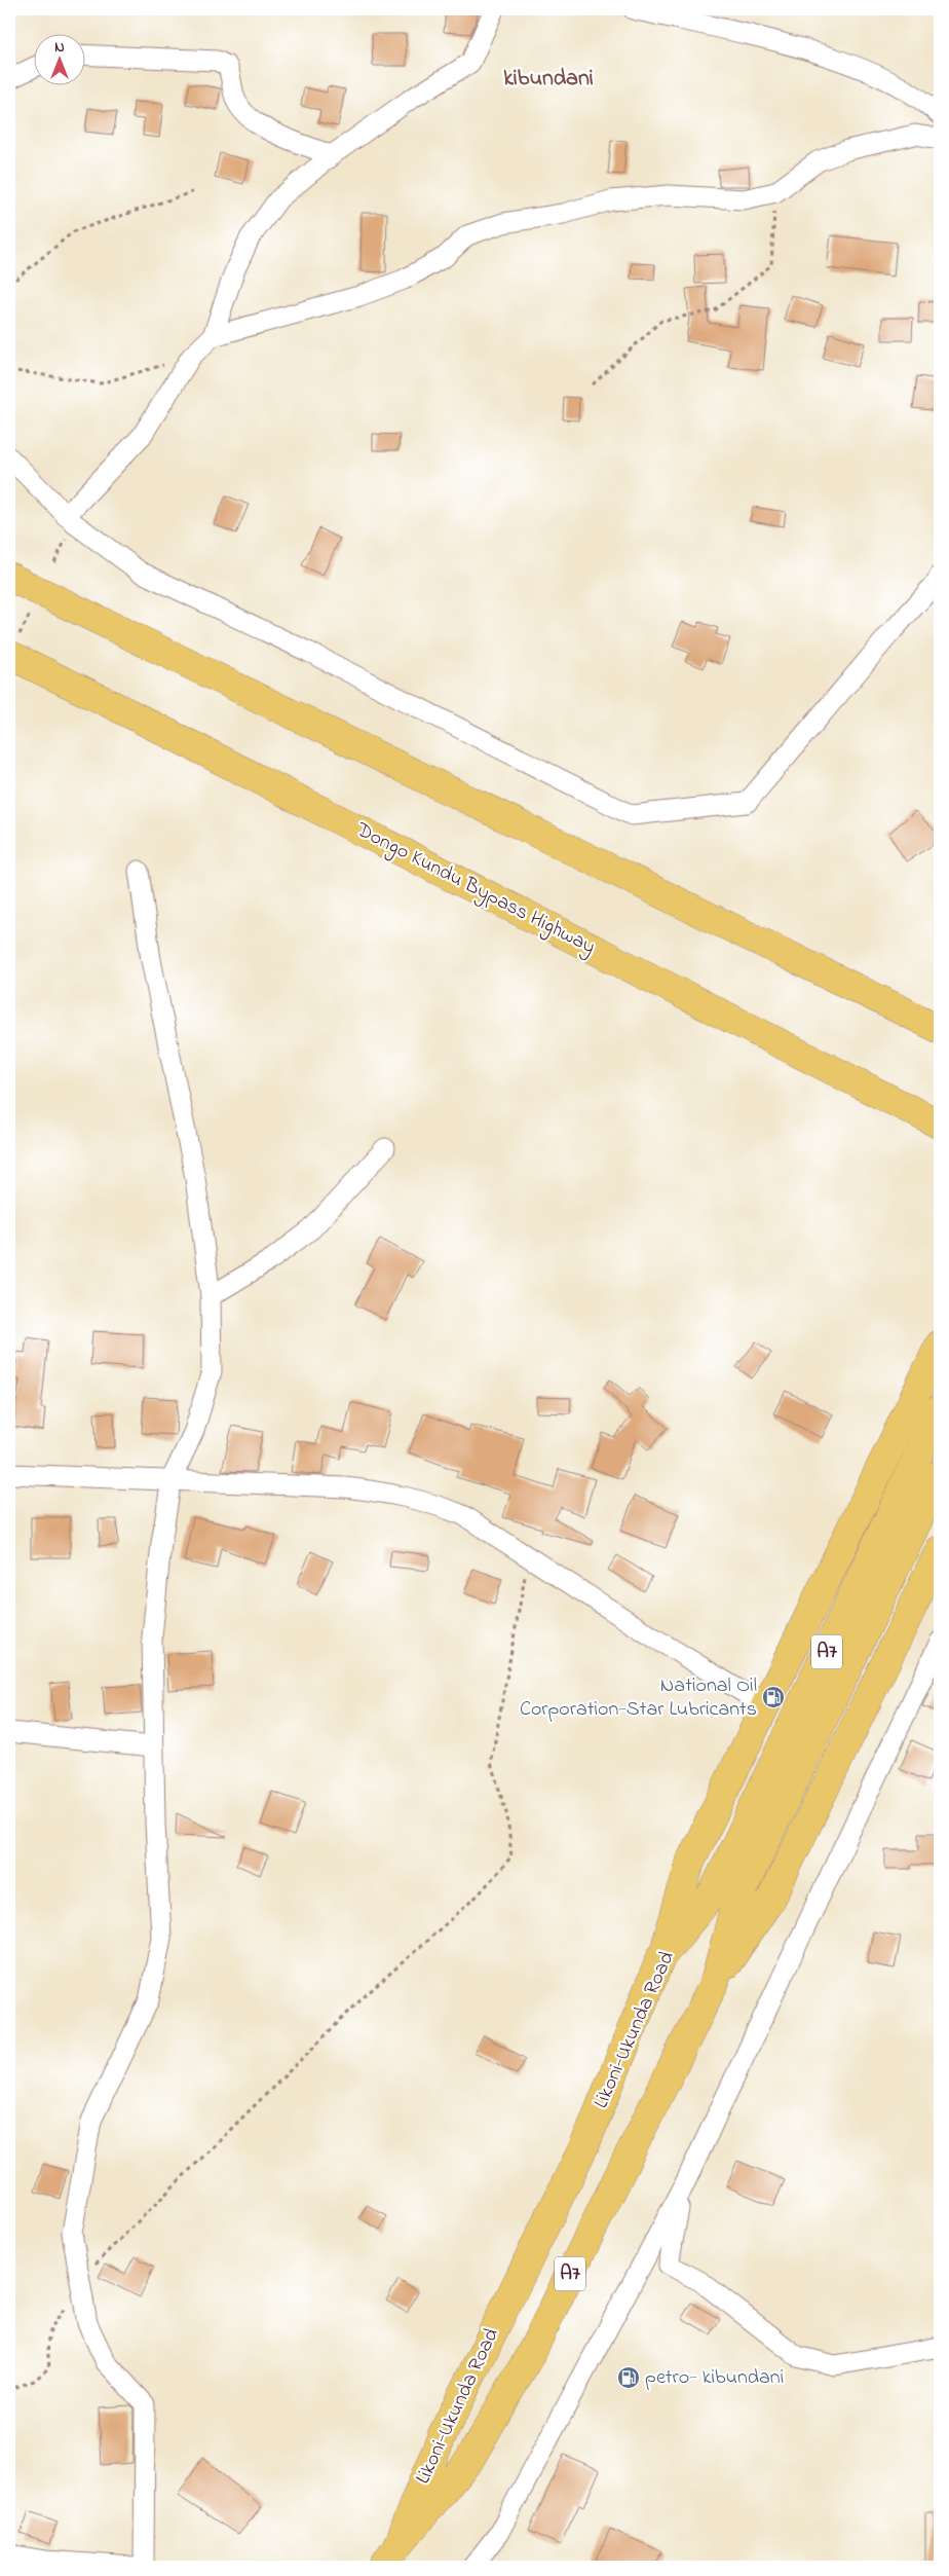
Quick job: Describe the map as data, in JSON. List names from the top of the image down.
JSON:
{
  "streets": {
    "highway": ["Dongo Kundu Bypass Highway", "A7", "Likoni-Ukunda Road"]
  },
  "districts": ["kibundani"],
  "places": {
    "fuel station": ["National Oil Corporation-Star Lubricants", "petro- kibundani"]
  },
  "north": "top"
}
